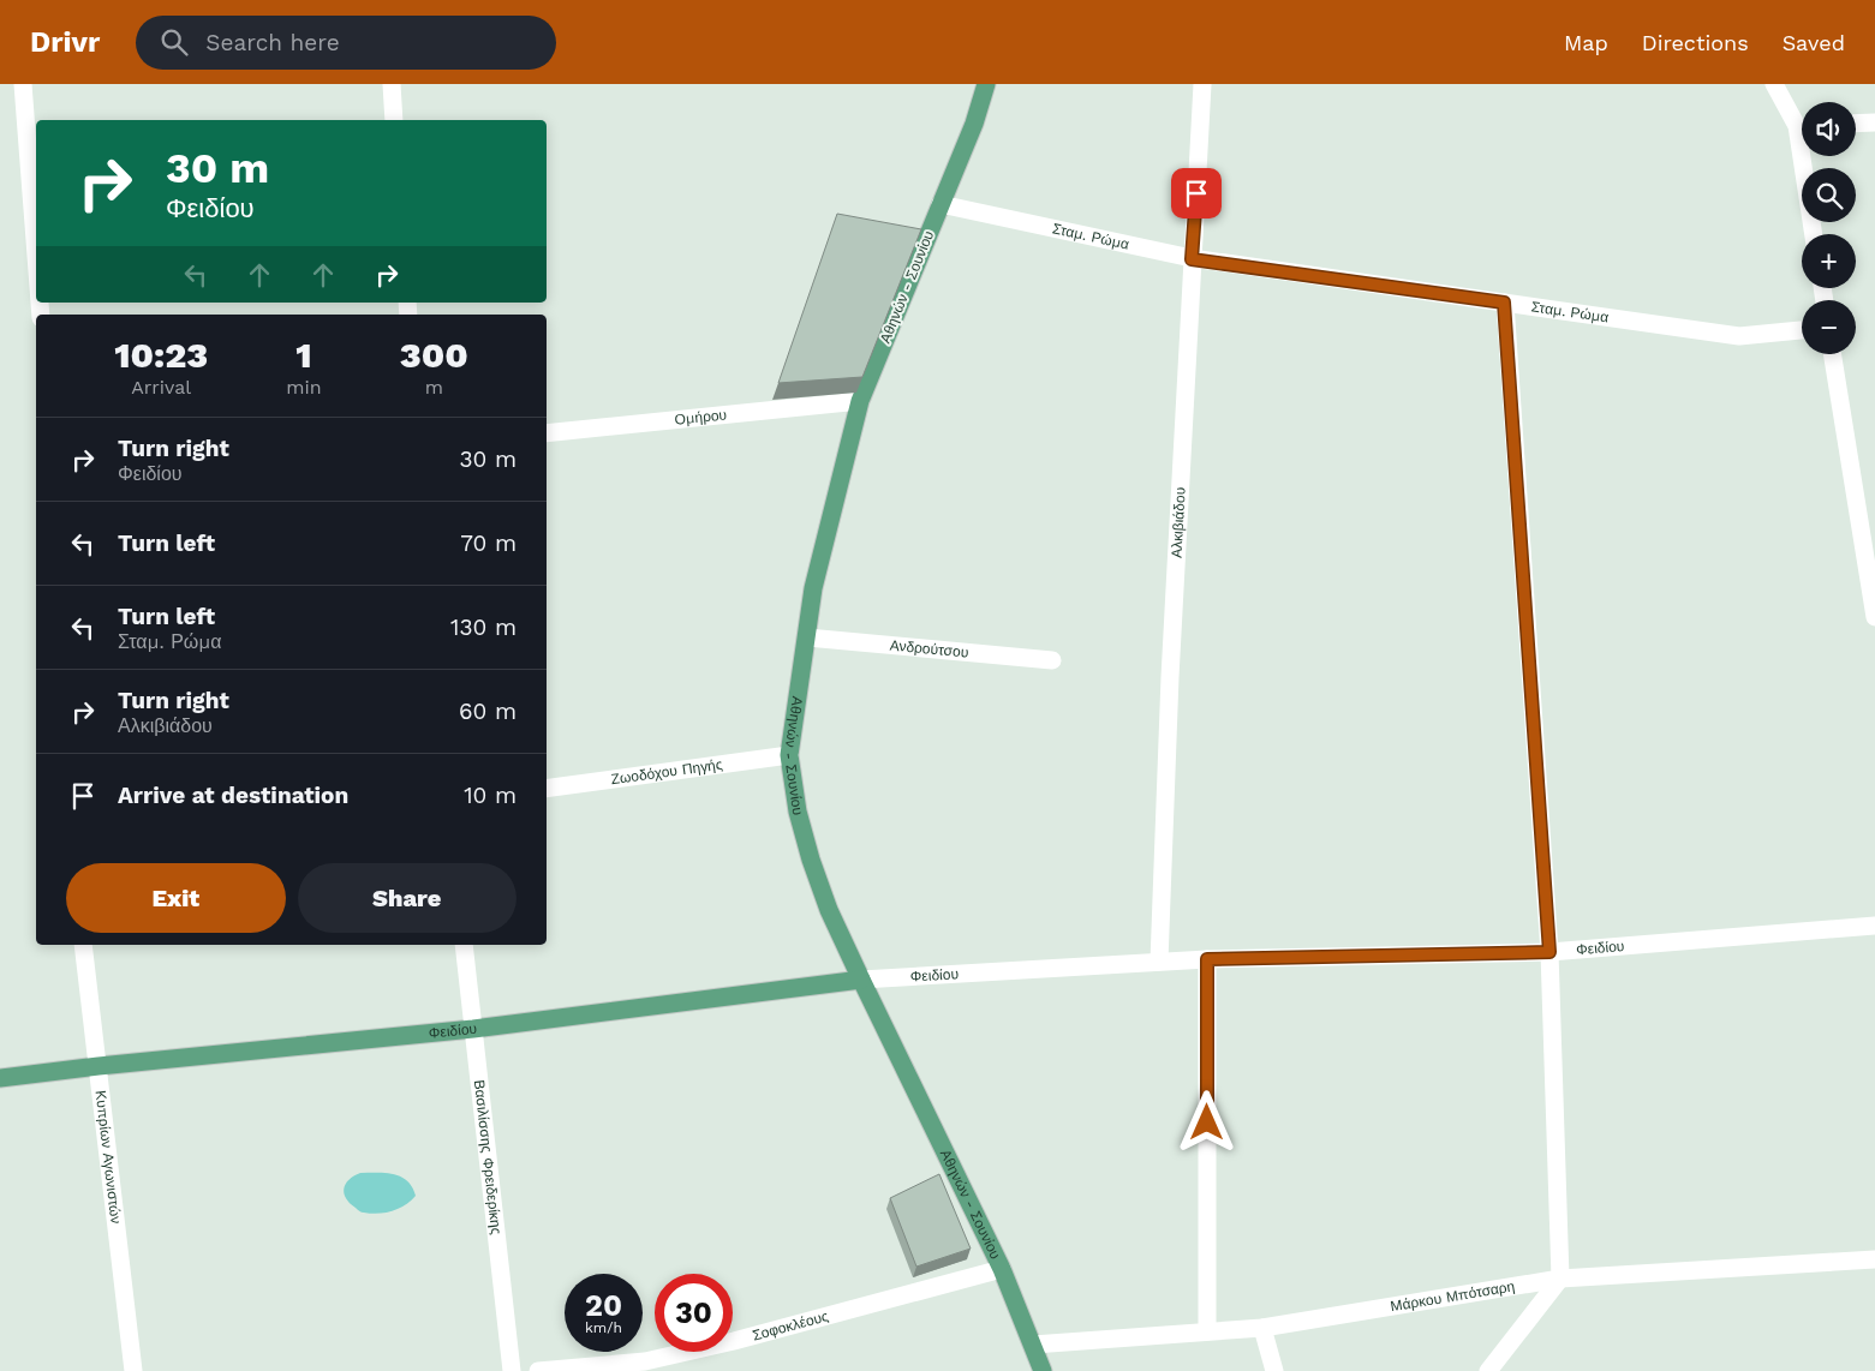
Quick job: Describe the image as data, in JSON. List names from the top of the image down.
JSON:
{
  "streets": {
    "main road": ["Αθηνών - Σουνίου", "Φειδίου"],
    "street": [
      "Σταμ. Ρώμα",
      "Ομήρου",
      "Αλκιβιάδου",
      "Ανδρούτσου",
      "Ζωοδόχου Πηγής",
      "Κυπρίων Αγωνιστών",
      "Βασιλίσσης Φρειδερίκης",
      "Μάρκου Μπότσαρη",
      "Σοφοκλέους"
    ]
  },
  "crossings": [
    ["Σταμ. Ρώμα", "Αθηνών - Σουνίου"],
    ["Σταμ. Ρώμα", "Αλκιβιάδου"],
    ["Αθηνών - Σουνίου", "Ομήρου"],
    ["Αθηνών - Σουνίου", "Ανδρούτσου"],
    ["Αθηνών - Σουνίου", "Ζωοδόχου Πηγής"],
    ["Αθηνών - Σουνίου", "Φειδίου"],
    ["Αθηνών - Σουνίου", "Μάρκου Μπότσαρη"],
    ["Αθηνών - Σουνίου", "Σοφοκλέους"],
    ["Αλκιβιάδου", "Φειδίου"],
    ["Φειδίου", "Κυπρίων Αγωνιστών"],
    ["Φειδίου", "Βασιλίσσης Φρειδερίκης"]
  ],
  "page": {
    "header": "Drivr",
    "search": "Search here",
    "nav": ["Map", "Directions", "Saved"],
    "map_buttons": ["+", "−"],
    "turn": ["30 m", "Φειδίου"],
    "eta": [
      "10:23",
      "Arrival",
      "1",
      "min",
      "300",
      "m"
    ],
    "list": [
      {
        "name": "Turn right",
        "note": "Φειδίου",
        "value": "30 m"
      },
      {
        "name": "Turn left",
        "value": "70 m"
      },
      {
        "name": "Turn left",
        "note": "Σταμ. Ρώμα",
        "value": "130 m"
      },
      {
        "name": "Turn right",
        "note": "Αλκιβιάδου",
        "value": "60 m"
      },
      {
        "name": "Arrive at destination",
        "value": "10 m"
      }
    ],
    "buttons": ["Exit", "Share"],
    "speed": "20 km/h",
    "limit": "30"
  }
}
